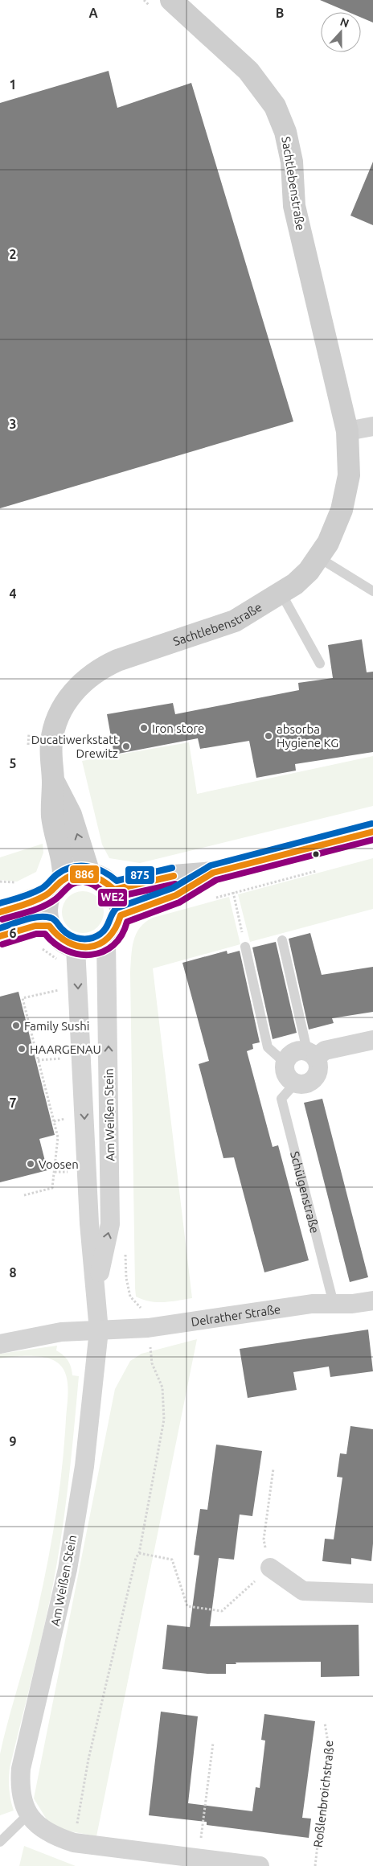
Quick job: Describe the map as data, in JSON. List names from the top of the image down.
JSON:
{
  "streets": {
    "street": ["Sachtlebenstraße", "Am Weißen Stein", "Delrather Straße"],
    "lane": ["Schülgenstraße"],
    "path": ["Roßlenbroichstraße"]
  },
  "crossings": [
    ["Sachtlebenstraße", "Am Weißen Stein"],
    ["Am Weißen Stein", "Delrather Straße"],
    ["Schülgenstraße", "Delrather Straße"]
  ],
  "places": [
    "Iron store",
    "absorba Hygiene KG",
    "Ducatiwerkstatt Drewitz",
    "Family Sushi",
    "HAARGENAU",
    "Voosen"
  ],
  "lines": ["transit line 875", "transit line 886", "transit line WE2"],
  "north": "top",
  "grid": {
    "columns": ["A", "B"],
    "rows": [
      "1",
      "2",
      "3",
      "4",
      "5",
      "6",
      "7",
      "8",
      "9"
    ]
  }
}
